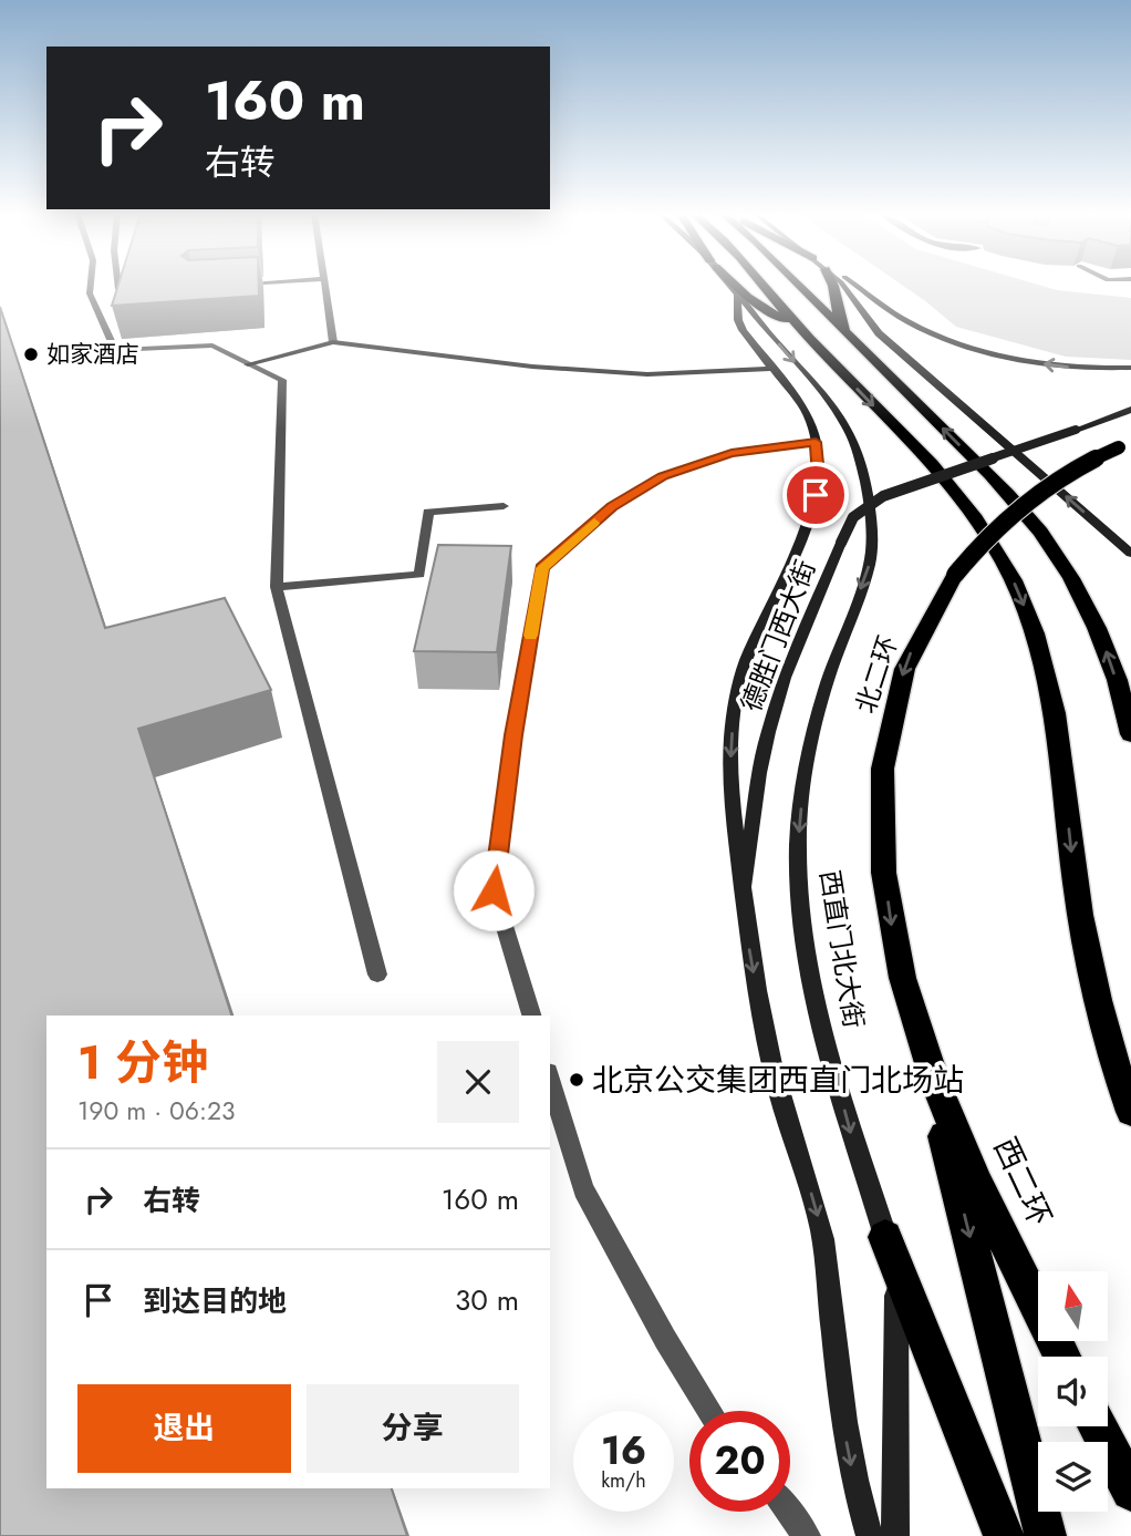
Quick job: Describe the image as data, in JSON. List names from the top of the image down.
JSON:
{
  "streets": {
    "highway": ["北二环", "西二环"],
    "street": ["德胜门西大街", "西直门北大街"]
  },
  "crossings": [
    ["北二环", "西二环"]
  ],
  "one_way": ["北二环"],
  "places": ["如家酒店", "北京公交集团西直门北场站"],
  "north": "top",
  "page": {
    "turn": ["160 m", "右转"],
    "heading": ["1 分钟", "190 m · 06:23"],
    "list": [
      {
        "name": "右转",
        "value": "160 m"
      },
      {
        "name": "到达目的地",
        "value": "30 m"
      }
    ],
    "buttons": ["退出", "分享"],
    "speed": "16 km/h",
    "limit": "20"
  }
}
